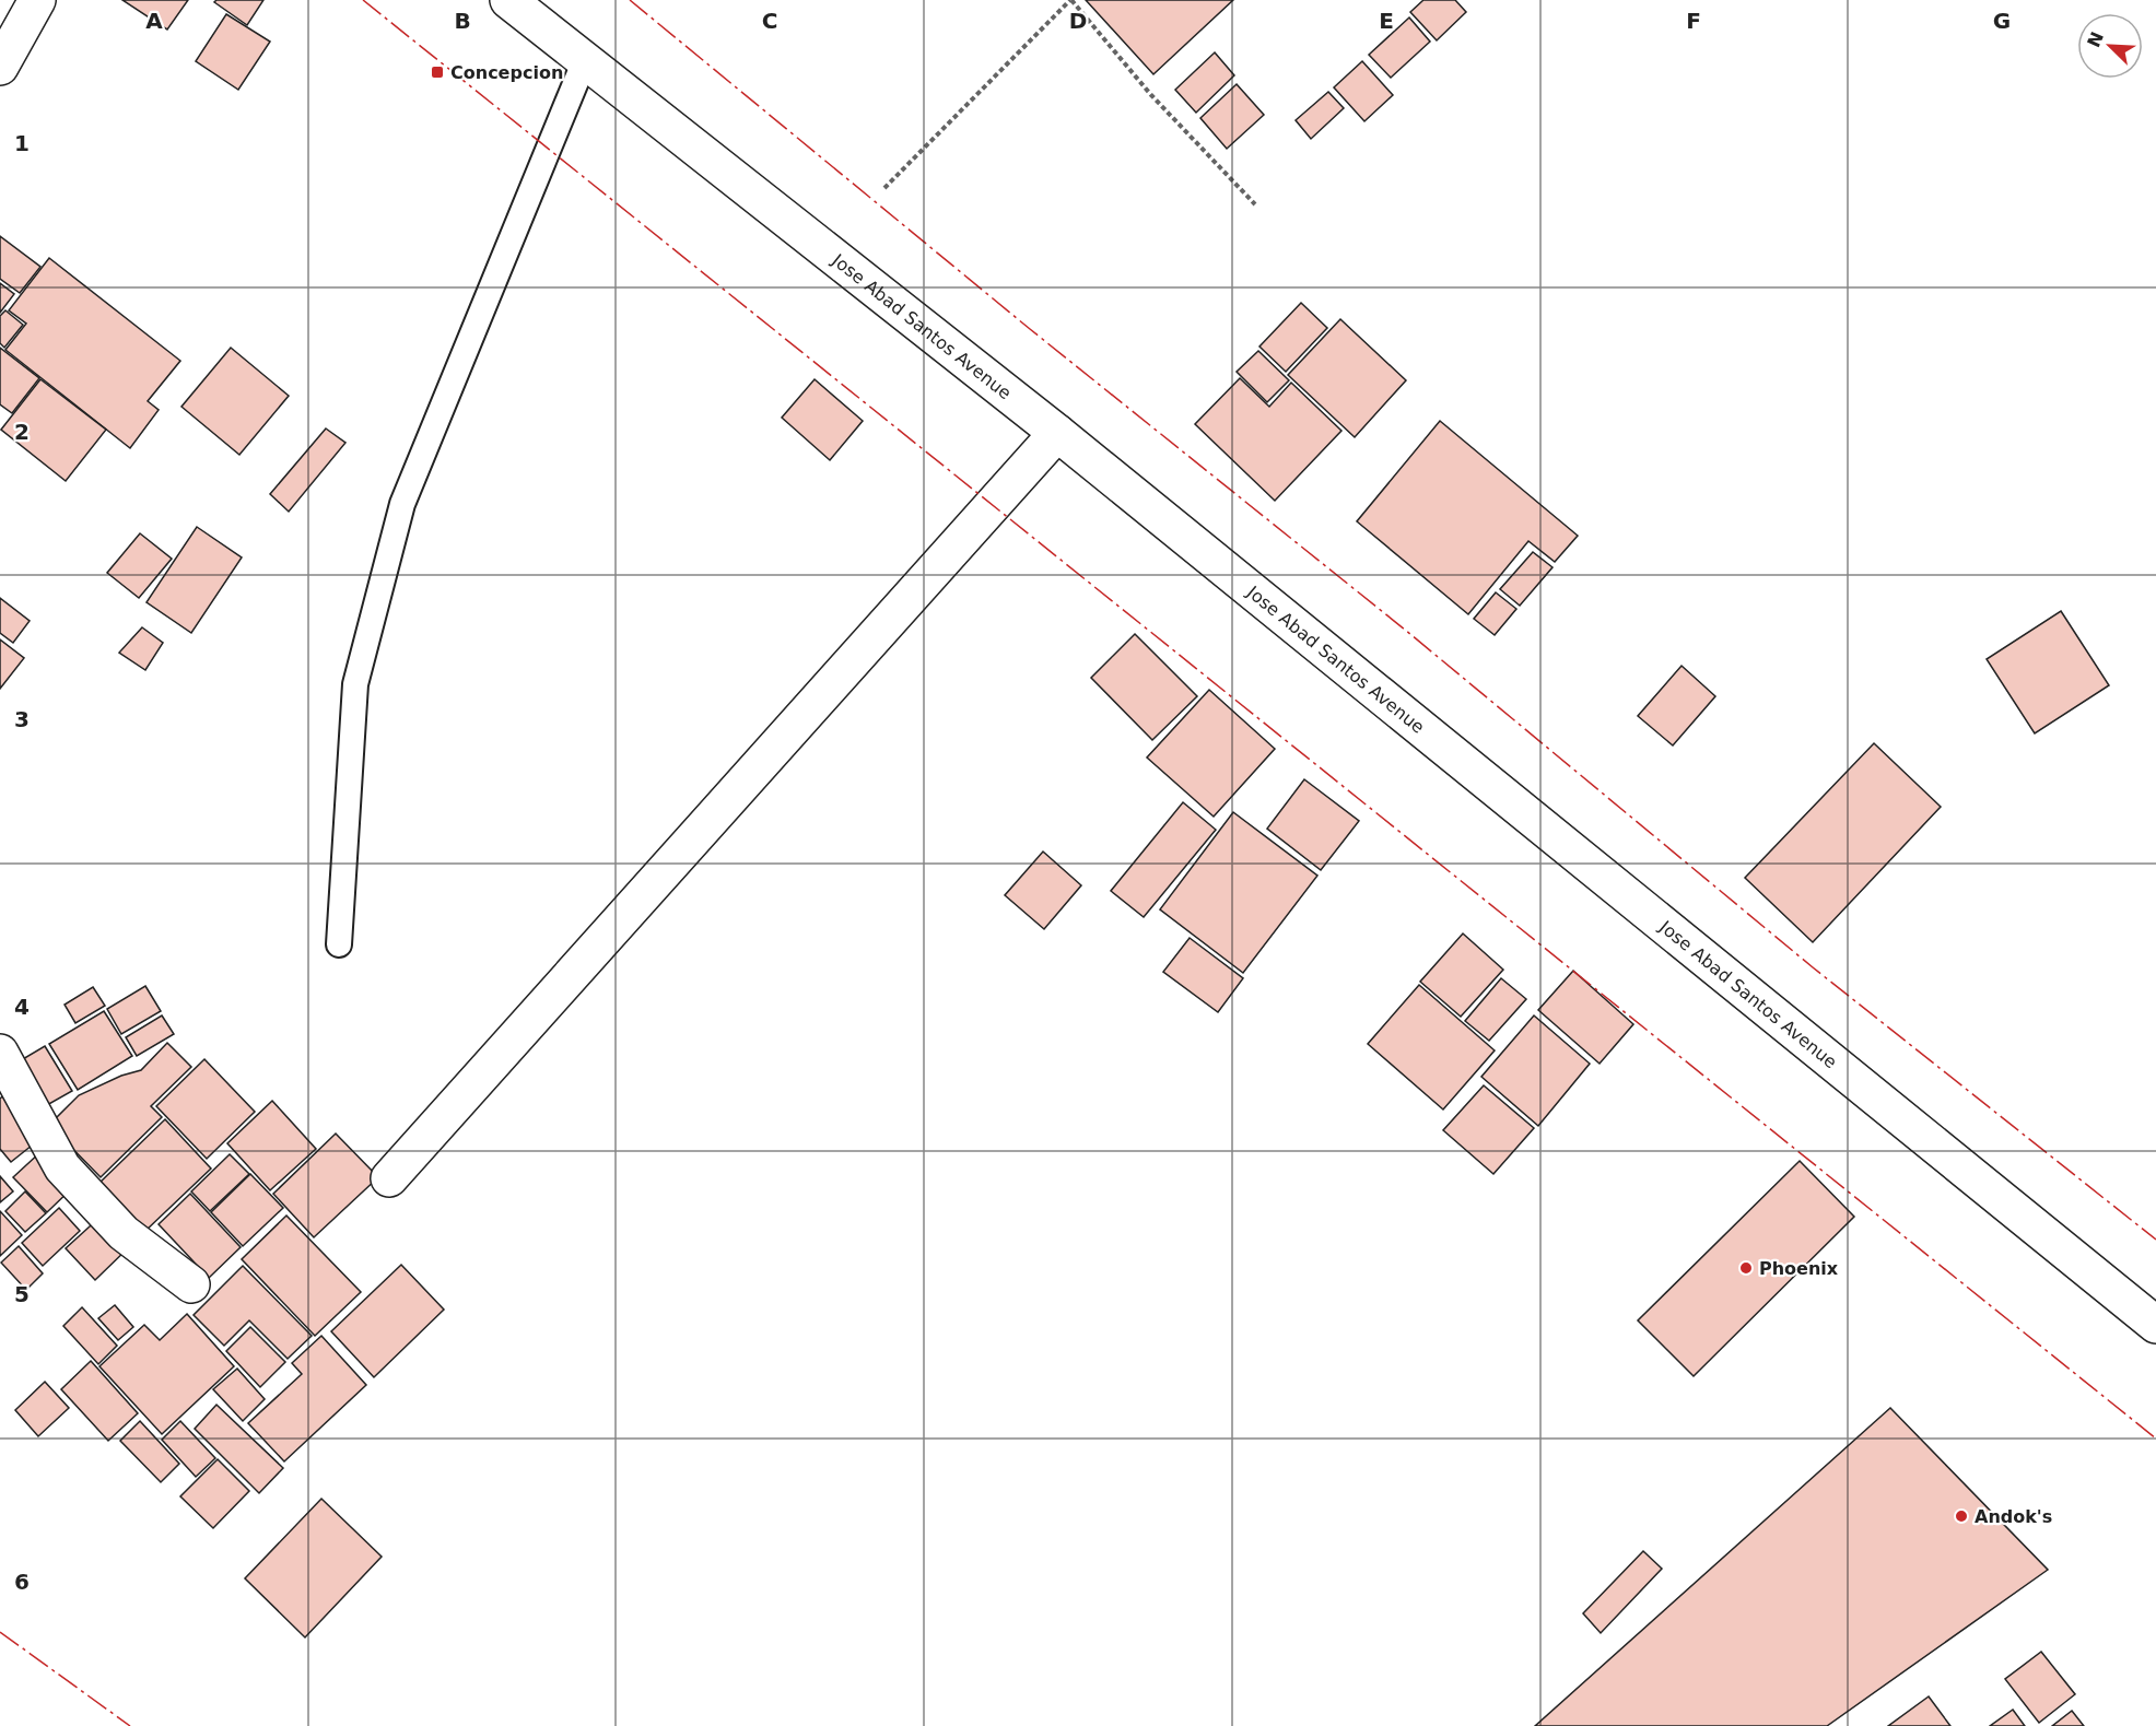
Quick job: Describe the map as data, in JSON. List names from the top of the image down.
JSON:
{
  "streets": {
    "main road": ["Jose Abad Santos Avenue"]
  },
  "places": {
    "transit": ["Concepcion"],
    "other": ["Phoenix", "Andok's"]
  },
  "north": "top left",
  "grid": {
    "columns": [
      "A",
      "B",
      "C",
      "D",
      "E",
      "F",
      "G"
    ],
    "rows": [
      "1",
      "2",
      "3",
      "4",
      "5",
      "6"
    ]
  }
}
